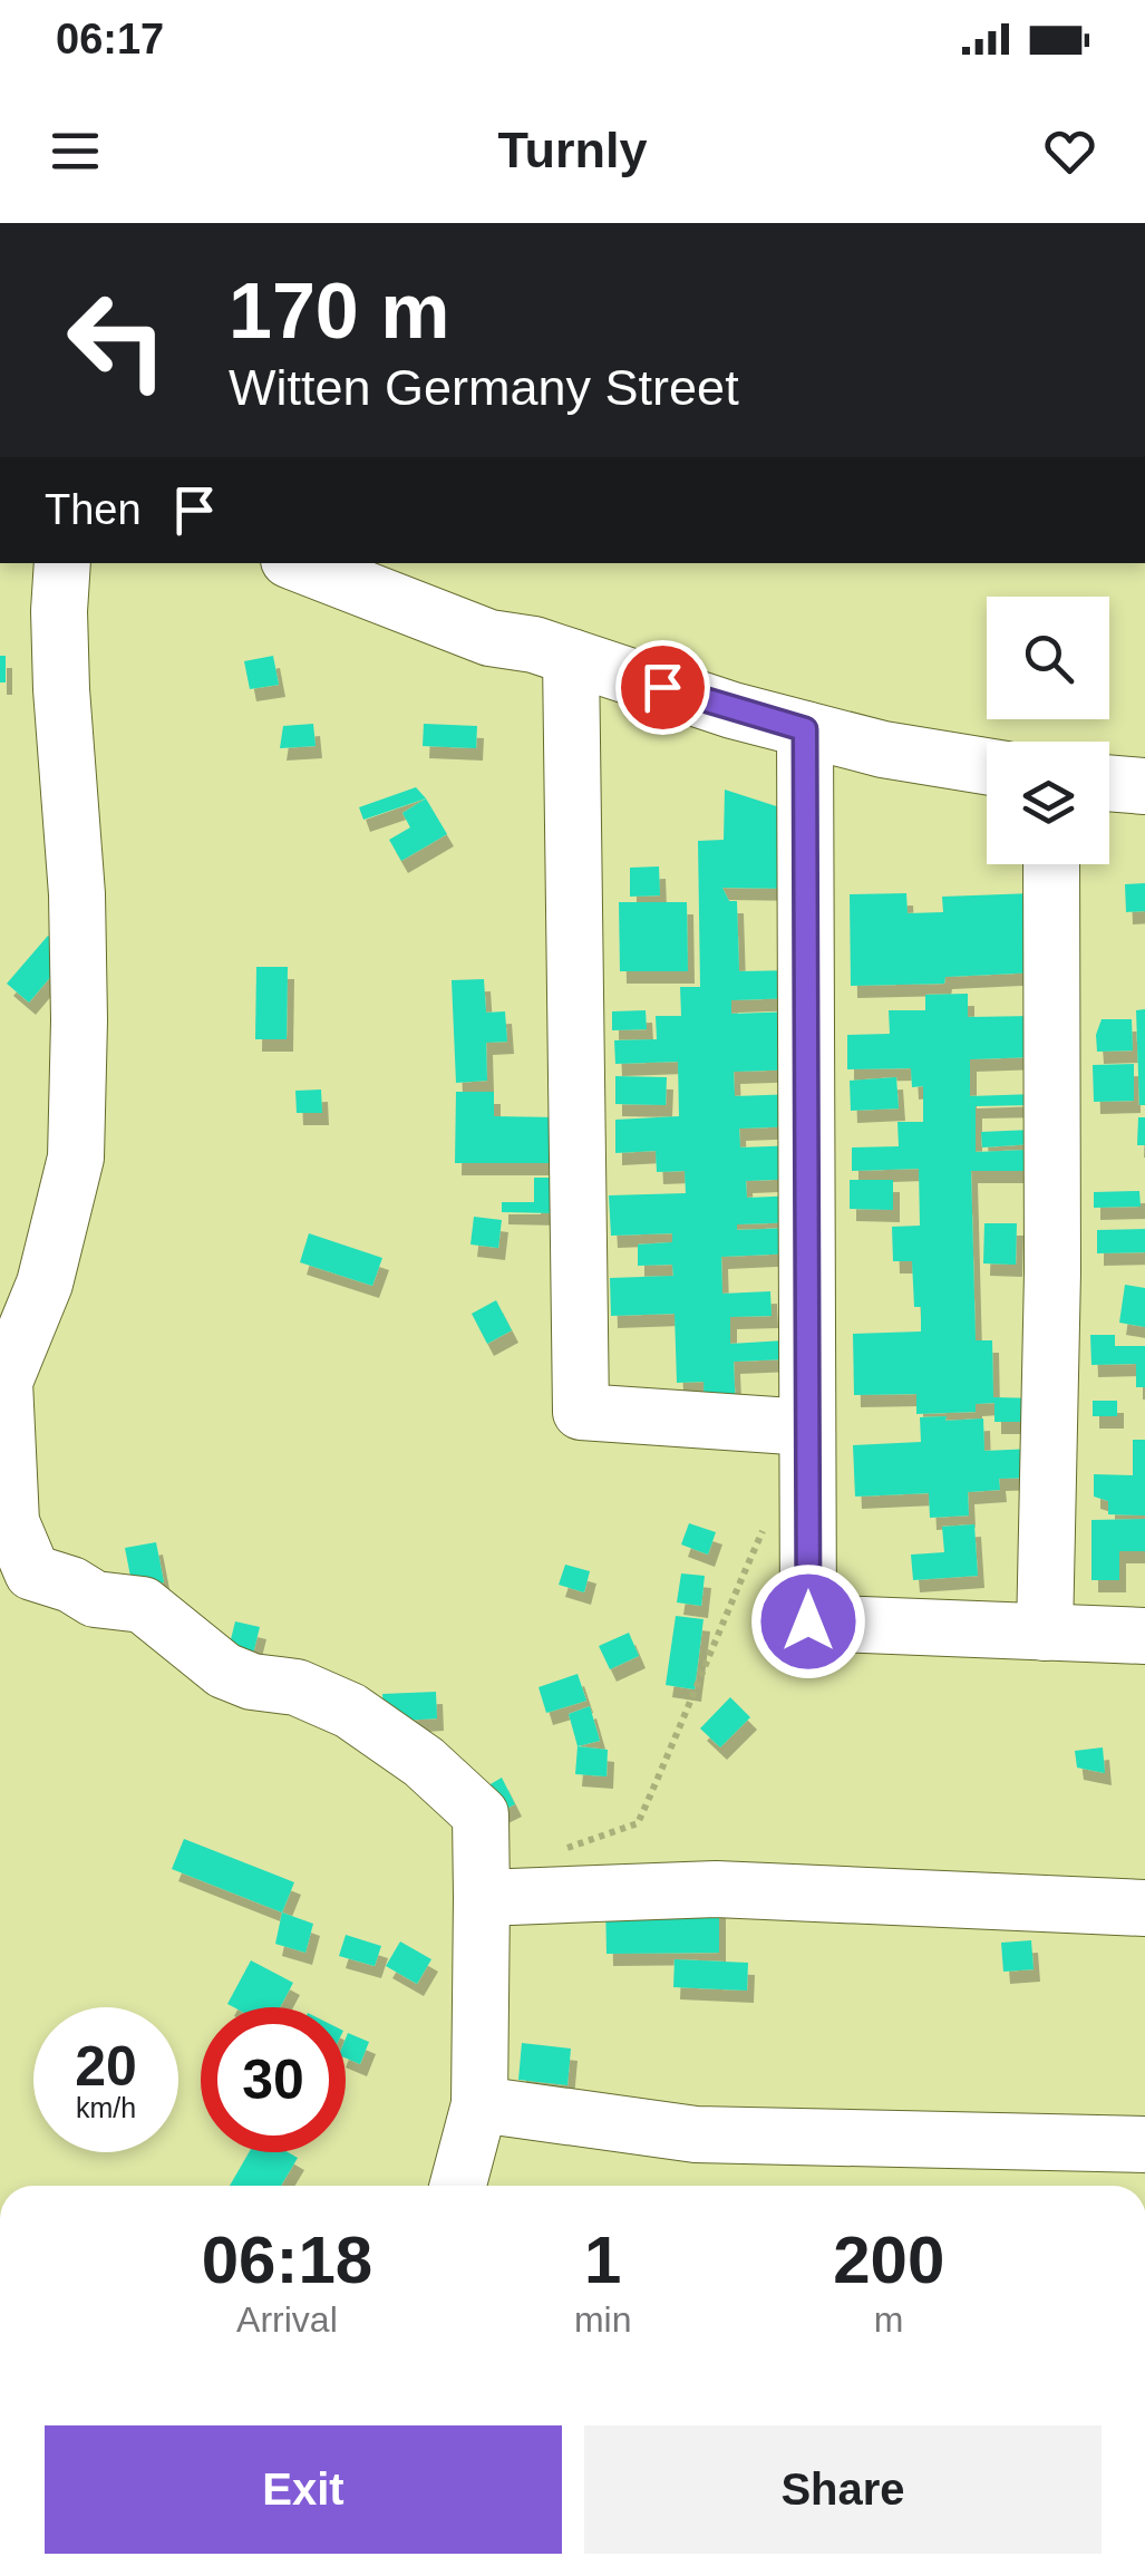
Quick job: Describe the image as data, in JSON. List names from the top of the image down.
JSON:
{
  "page": {
    "status": "06:17",
    "header": "Turnly",
    "turn": ["170 m", "Witten Germany Street"],
    "then": "Then",
    "speed": "20 km/h",
    "limit": "30",
    "eta": [
      "06:18",
      "Arrival",
      "1",
      "min",
      "200",
      "m"
    ],
    "buttons": ["Exit", "Share"]
  }
}
